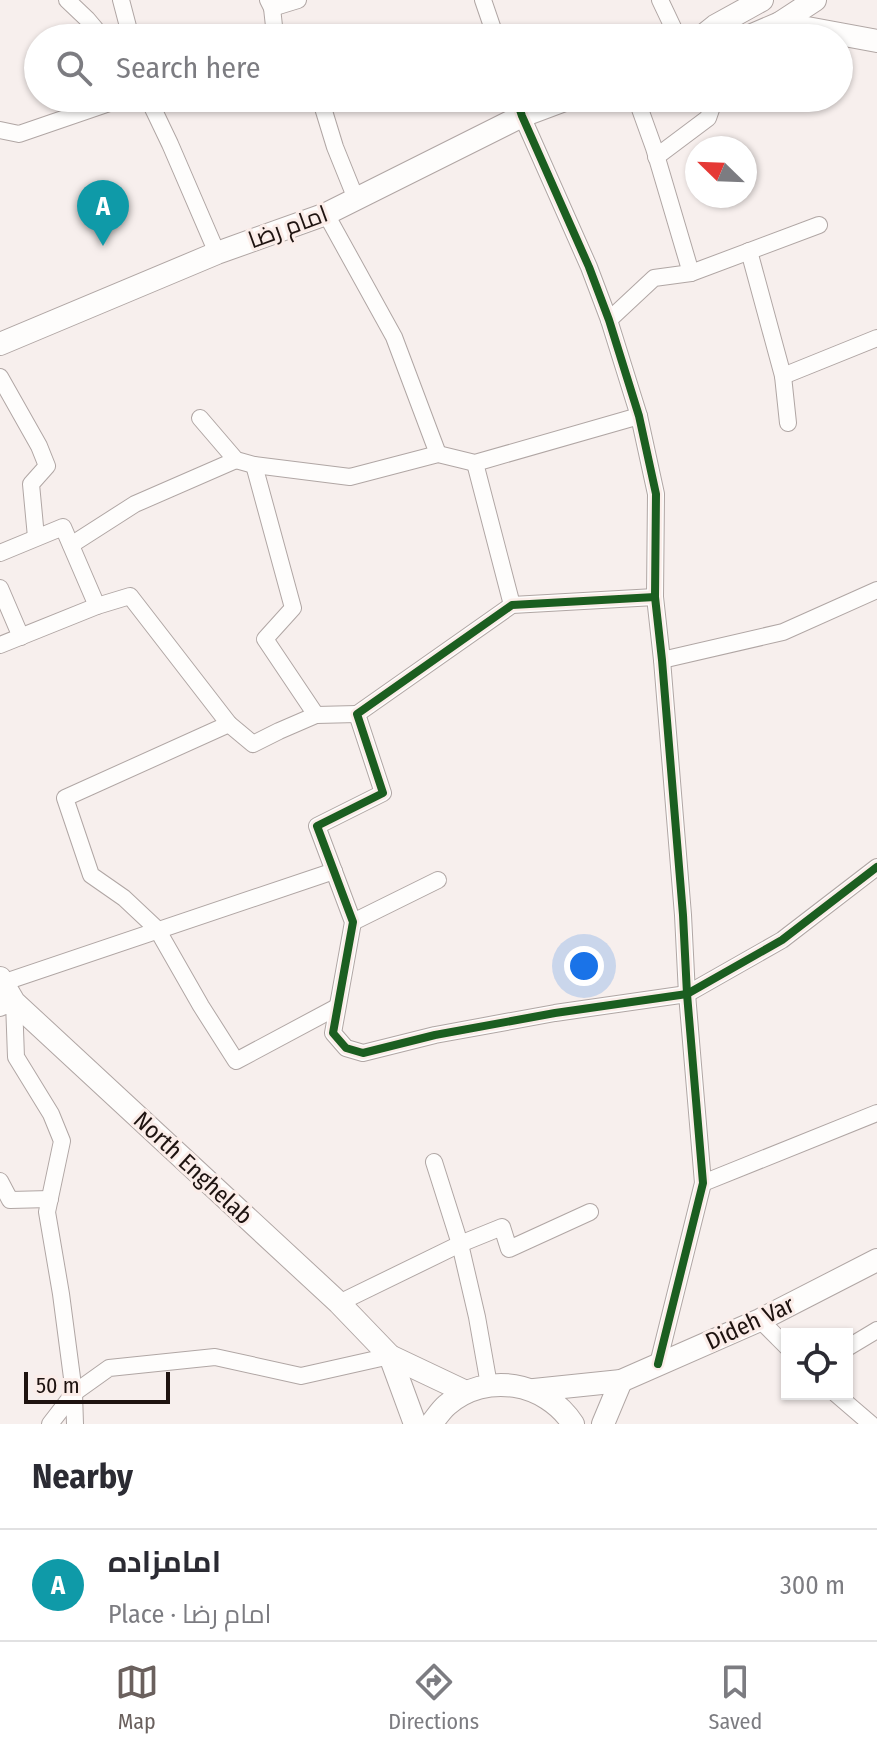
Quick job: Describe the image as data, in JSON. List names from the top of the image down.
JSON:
{
  "streets": {
    "main road": ["امام رضا", "North Enghelab", "Dideh Var"]
  },
  "scale_bar": "50 m",
  "north": "top left",
  "page": {
    "search": "Search here",
    "pins": "A",
    "scale": "50 m",
    "heading": "Nearby",
    "list": [
      {
        "mark": "A",
        "name": "امامزاده",
        "note": "Place · امام رضا",
        "value": "300 m"
      }
    ],
    "nav": ["Map", "Directions", "Saved"]
  }
}
